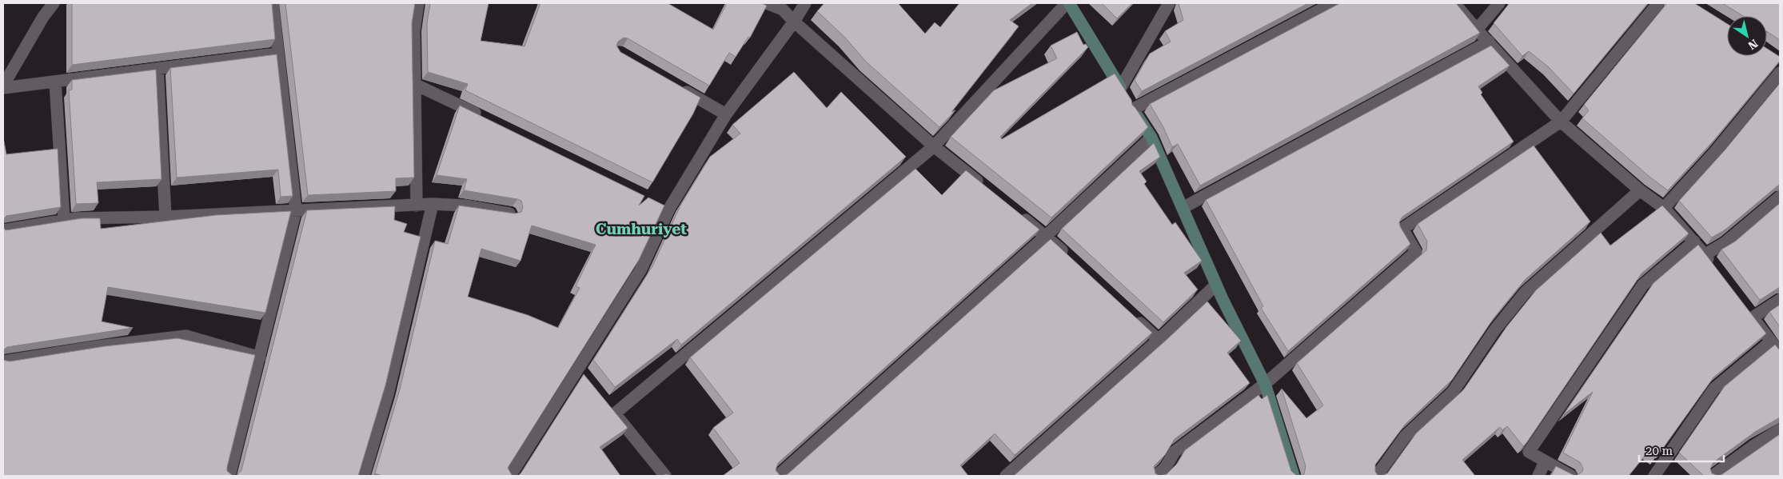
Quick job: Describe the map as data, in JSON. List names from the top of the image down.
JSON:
{
  "districts": ["Cumhuriyet"],
  "scale_bar": "20 m",
  "north": "bottom right"
}
